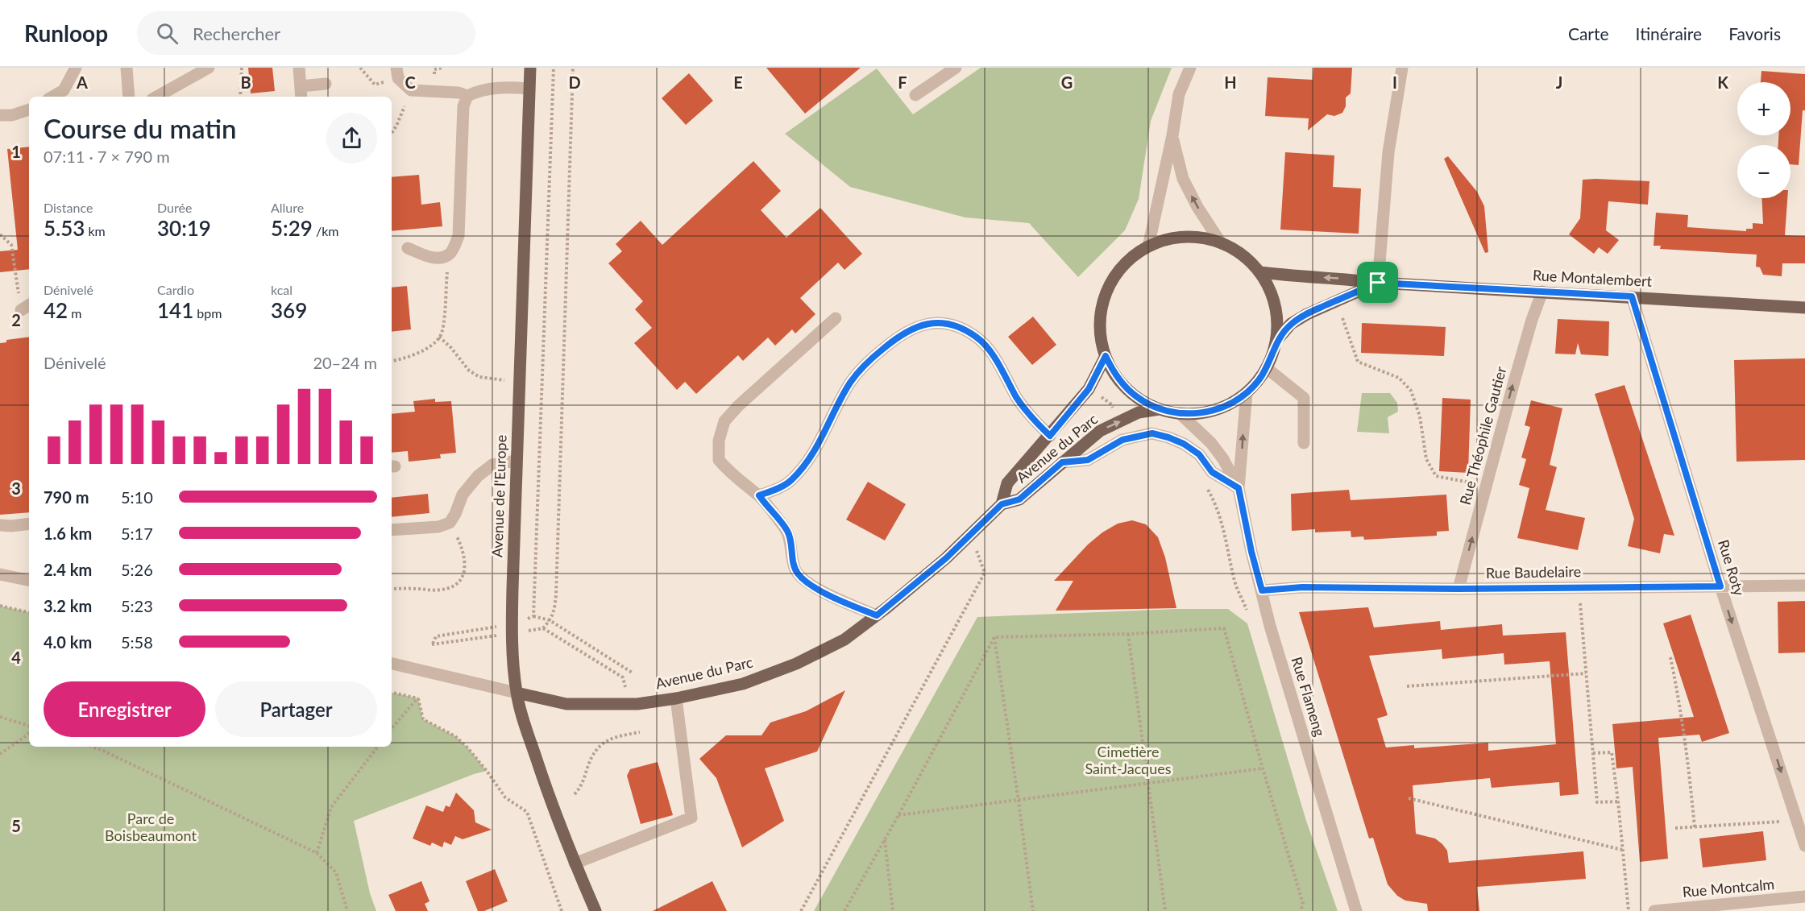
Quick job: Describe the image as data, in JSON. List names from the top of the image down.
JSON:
{
  "streets": {
    "main road": ["Rue Montalembert", "Avenue du Parc", "Avenue de l'Europe"],
    "street": [
      "Rue Théophile Gautier",
      "Rue Roty",
      "Rue Baudelaire",
      "Rue Flameng",
      "Rue Montcalm"
    ]
  },
  "crossings": [
    ["Rue Montalembert", "Rue Théophile Gautier"],
    ["Rue Montalembert", "Rue Roty"],
    ["Rue Théophile Gautier", "Rue Baudelaire"],
    ["Avenue du Parc", "Avenue de l'Europe"],
    ["Rue Roty", "Rue Baudelaire"],
    ["Rue Baudelaire", "Rue Flameng"]
  ],
  "one_way": ["Rue Théophile Gautier", "Rue Roty"],
  "parks": ["Cimetière Saint-Jacques", "Parc de Boisbeaumont"],
  "page": {
    "header": "Runloop",
    "search": "Rechercher",
    "nav": ["Carte", "Itinéraire", "Favoris"],
    "map_buttons": ["+", "−"],
    "heading": ["Course du matin", "07:11 · 7 × 790 m"],
    "stats": [
      ["Distance", "5.53 km"],
      ["Durée", "30:19"],
      ["Allure", "5:29 /km"],
      ["Dénivelé", "42 m"],
      ["Cardio", "141 bpm"],
      ["kcal", "369"]
    ],
    "chart": ["Dénivelé", "20–24 m"],
    "list": [
      {
        "name": "790 m",
        "note": "5:10"
      },
      {
        "name": "1.6 km",
        "note": "5:17"
      },
      {
        "name": "2.4 km",
        "note": "5:26"
      },
      {
        "name": "3.2 km",
        "note": "5:23"
      },
      {
        "name": "4.0 km",
        "note": "5:58"
      }
    ],
    "buttons": ["Enregistrer", "Partager"]
  },
  "grid": {
    "columns": [
      "A",
      "B",
      "C",
      "D",
      "E",
      "F",
      "G",
      "H",
      "I",
      "J",
      "K"
    ],
    "rows": [
      "1",
      "2",
      "3",
      "4",
      "5"
    ]
  }
}
